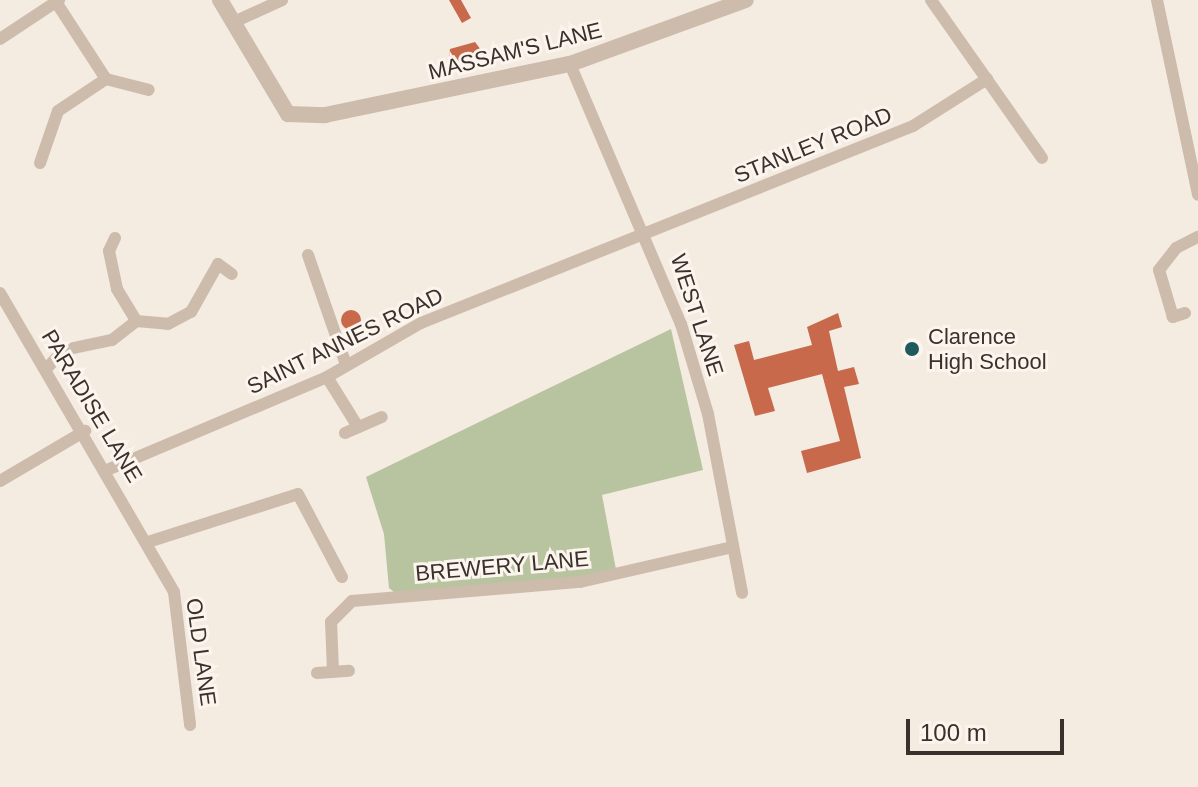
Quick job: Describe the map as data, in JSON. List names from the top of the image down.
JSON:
{
  "streets": {
    "street": [
      "MASSAM'S LANE",
      "STANLEY ROAD",
      "WEST LANE",
      "SAINT ANNES ROAD",
      "PARADISE LANE",
      "BREWERY LANE",
      "OLD LANE"
    ]
  },
  "crossings": [
    ["MASSAM'S LANE", "WEST LANE"],
    ["STANLEY ROAD", "WEST LANE"],
    ["STANLEY ROAD", "SAINT ANNES ROAD"],
    ["WEST LANE", "SAINT ANNES ROAD"],
    ["WEST LANE", "BREWERY LANE"],
    ["SAINT ANNES ROAD", "PARADISE LANE"],
    ["PARADISE LANE", "OLD LANE"]
  ],
  "places": ["Clarence High School"],
  "scale_bar": "100 m"
}
